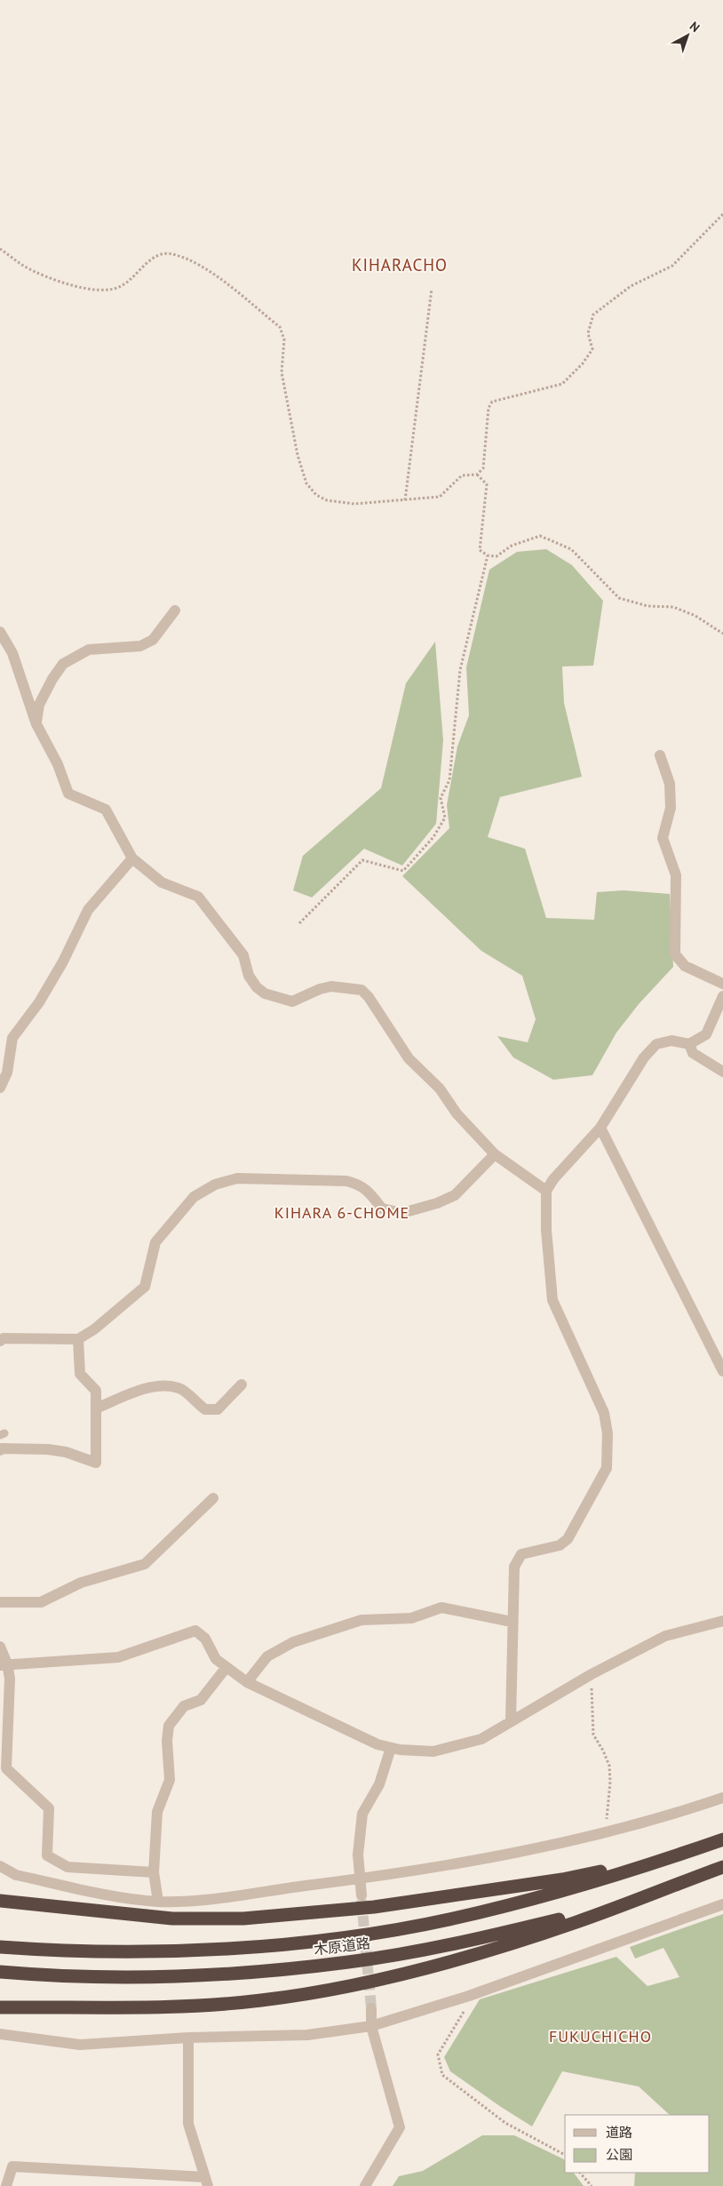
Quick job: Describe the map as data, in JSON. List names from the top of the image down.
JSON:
{
  "streets": {
    "highway": ["木原道路"]
  },
  "districts": ["KIHARACHO", "KIHARA 6-CHOME", "FUKUCHICHO"],
  "legend": ["道路", "公園"],
  "north": "top right"
}
